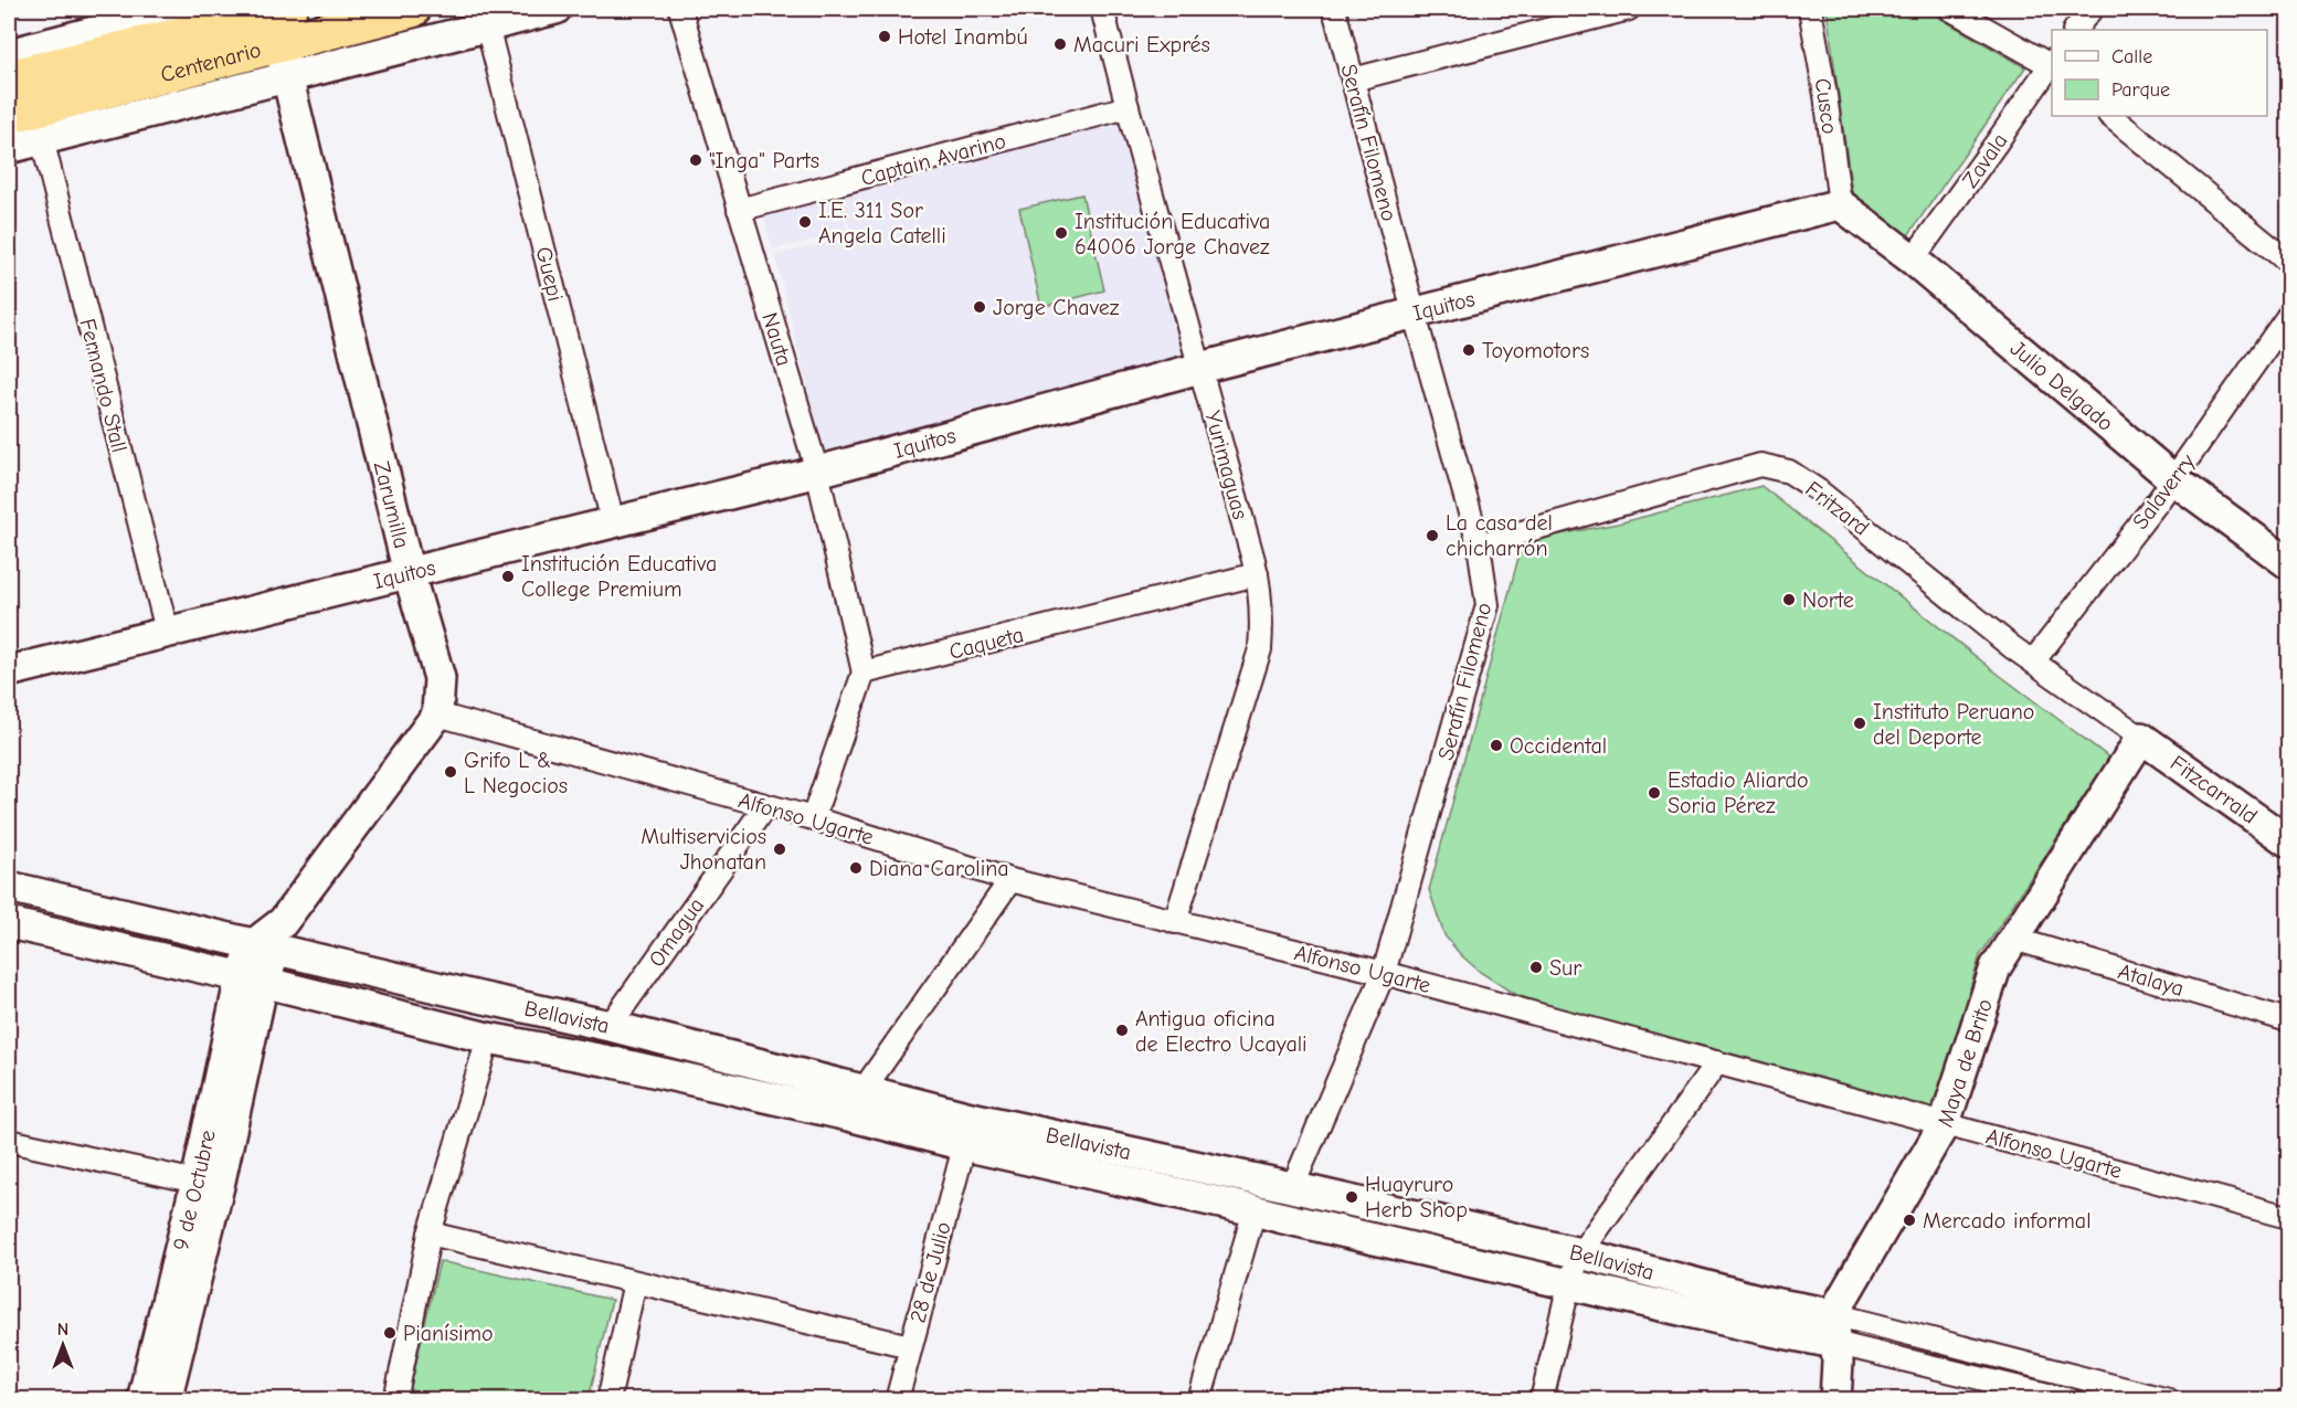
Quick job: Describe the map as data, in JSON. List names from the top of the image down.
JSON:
{
  "streets": {
    "highway": ["Centenario"],
    "street": [
      "Cusco",
      "Serafín Filomeno",
      "Captain Avarino",
      "Zavala",
      "Guepi",
      "Iquitos",
      "Nauta",
      "Fernando Stall",
      "Julio Delgado",
      "Yurimaguas",
      "Salaverry",
      "Zarumilla",
      "Fritzard",
      "Caqueta",
      "Fitzcarrald",
      "Alfonso Ugarte",
      "Omagua",
      "Atalaya",
      "Bellavista",
      "Maya de Brito",
      "9 de Octubre",
      "28 de Julio"
    ]
  },
  "crossings": [
    ["Centenario", "Zarumilla"],
    ["Cusco", "Iquitos"],
    ["Cusco", "Julio Delgado"],
    ["Serafín Filomeno", "Iquitos"],
    ["Serafín Filomeno", "Fritzard"],
    ["Serafín Filomeno", "Alfonso Ugarte"],
    ["Serafín Filomeno", "Bellavista"],
    ["Captain Avarino", "Nauta"],
    ["Captain Avarino", "Yurimaguas"],
    ["Zavala", "Julio Delgado"],
    ["Guepi", "Iquitos"],
    ["Iquitos", "Nauta"],
    ["Iquitos", "Fernando Stall"],
    ["Iquitos", "Julio Delgado"],
    ["Iquitos", "Yurimaguas"],
    ["Iquitos", "Zarumilla"],
    ["Nauta", "Caqueta"],
    ["Julio Delgado", "Salaverry"],
    ["Yurimaguas", "Caqueta"],
    ["Yurimaguas", "Alfonso Ugarte"],
    ["Salaverry", "Fritzard"],
    ["Zarumilla", "Alfonso Ugarte"],
    ["Fritzard", "Fitzcarrald"],
    ["Fritzard", "Maya de Brito"],
    ["Fitzcarrald", "Maya de Brito"],
    ["Alfonso Ugarte", "Omagua"],
    ["Alfonso Ugarte", "Maya de Brito"],
    ["Omagua", "Bellavista"],
    ["Atalaya", "Maya de Brito"],
    ["Bellavista", "Maya de Brito"],
    ["Bellavista", "9 de Octubre"],
    ["Bellavista", "28 de Julio"]
  ],
  "places": [
    "Hotel Inambú",
    "Macuri Exprés",
    "\"Inga\" Parts",
    "I.E. 311 Sor Angela Catelli",
    "Institución Educativa 64006 Jorge Chavez",
    "Jorge Chavez",
    "Toyomotors",
    "La casa del chicharrón",
    "Institución Educativa College Premium",
    "Norte",
    "Instituto Peruano del Deporte",
    "Occidental",
    "Grifo L & L Negocios",
    "Estadio Aliardo Soria Pérez",
    "Multiservicios Jhonatan",
    "Diana Carolina",
    "Sur",
    "Antigua oficina de Electro Ucayali",
    "Huayruro Herb Shop",
    "Mercado informal",
    "Pianísimo"
  ],
  "legend": ["Calle", "Parque"],
  "north": "top"
}
